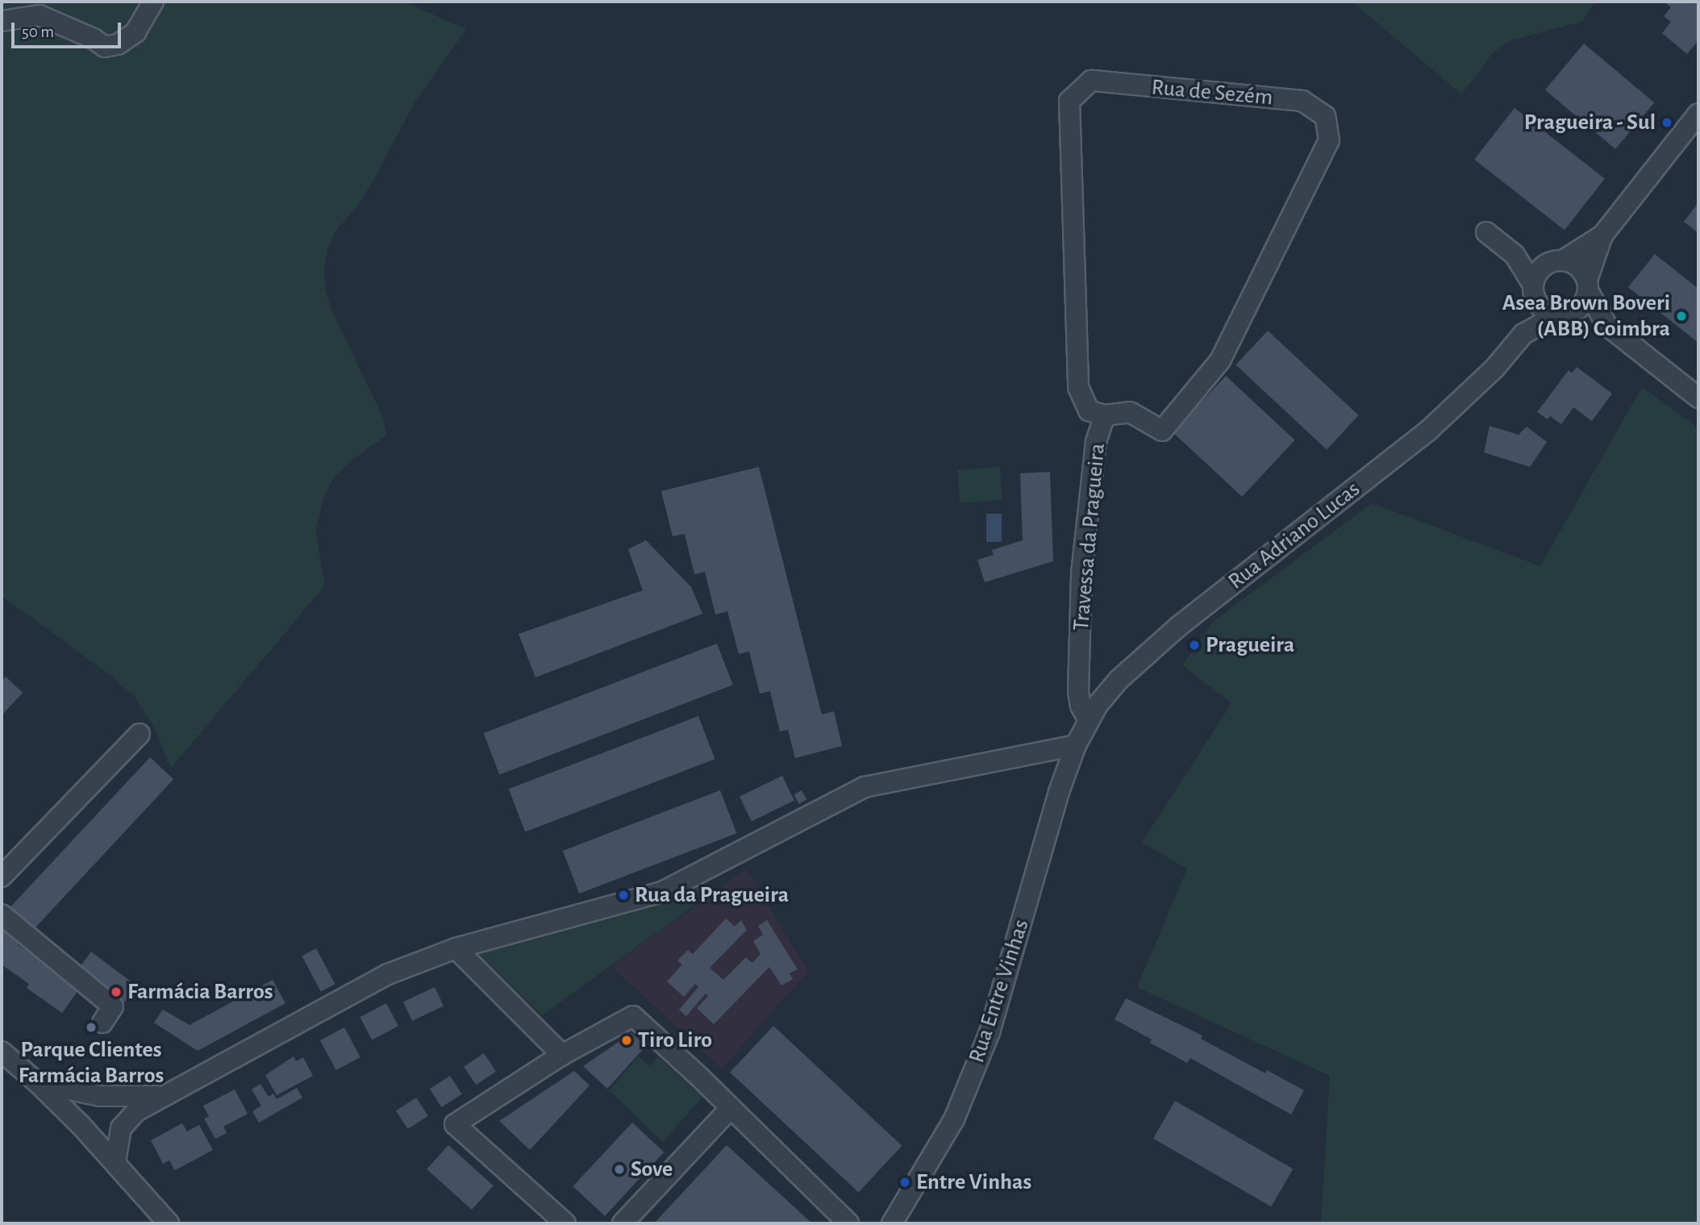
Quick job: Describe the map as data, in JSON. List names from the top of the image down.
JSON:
{
  "streets": {
    "street": [
      "Rua de Sezém",
      "Rua Adriano Lucas",
      "Travessa da Pragueira",
      "Rua Entre Vinhas"
    ]
  },
  "crossings": [
    ["Rua de Sezém", "Travessa da Pragueira"],
    ["Rua Adriano Lucas", "Travessa da Pragueira"],
    ["Rua Adriano Lucas", "Rua Entre Vinhas"]
  ],
  "places": [
    "Pragueira - Sul",
    "Asea Brown Boveri (ABB) Coimbra",
    "Pragueira",
    "Rua da Pragueira",
    "Farmácia Barros",
    "Parque Clientes Farmácia Barros",
    "Tiro Liro",
    "Sove",
    "Entre Vinhas"
  ],
  "scale_bar": "50 m"
}
